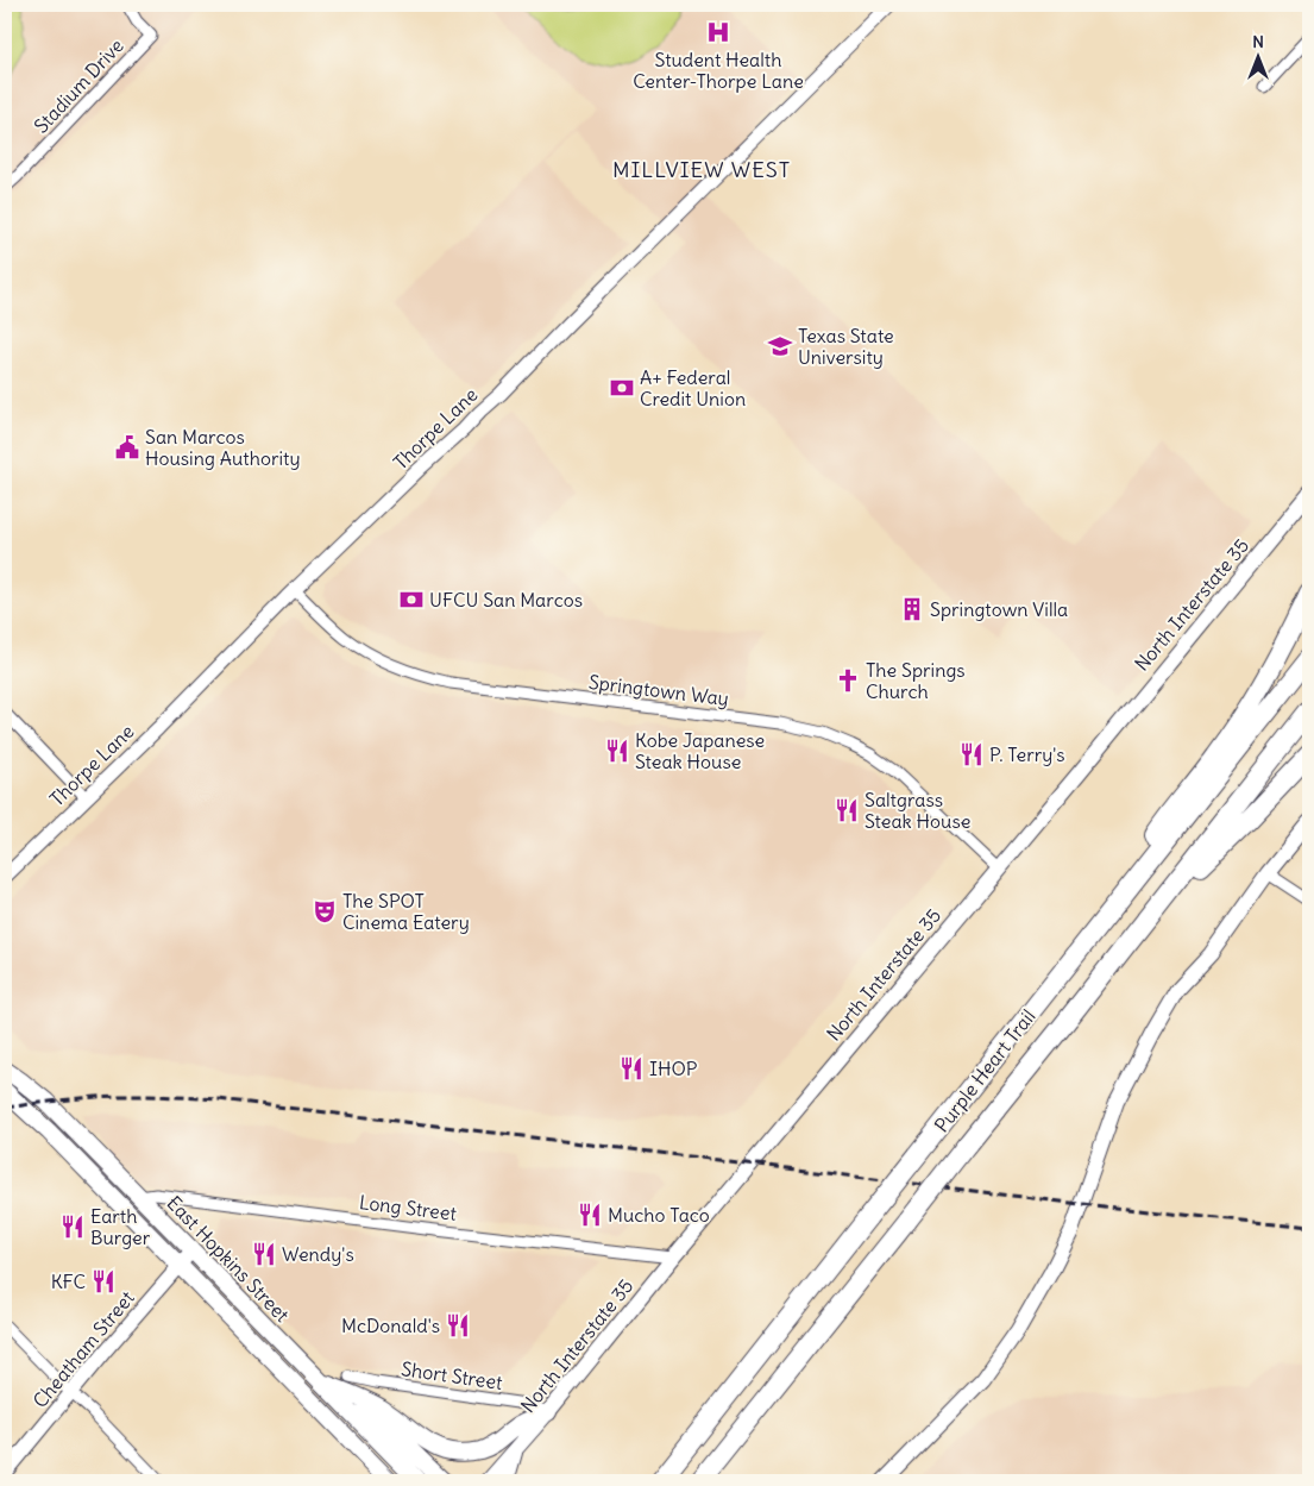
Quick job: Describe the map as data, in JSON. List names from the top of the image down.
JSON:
{
  "streets": {
    "highway": ["Purple Heart Trail"],
    "main road": ["North Interstate 35", "East Hopkins Street"],
    "street": [
      "Stadium Drive",
      "Thorpe Lane",
      "Springtown Way",
      "Long Street",
      "Cheatham Street",
      "Short Street"
    ]
  },
  "crossings": [
    ["Thorpe Lane", "Springtown Way"],
    ["North Interstate 35", "Springtown Way"],
    ["North Interstate 35", "Long Street"],
    ["North Interstate 35", "Short Street"],
    ["Long Street", "East Hopkins Street"],
    ["East Hopkins Street", "Cheatham Street"]
  ],
  "districts": ["MILLVIEW WEST"],
  "places": {
    "hospital": ["Student Health Center-Thorpe Lane"],
    "school or university": ["Texas State University"],
    "bank": ["A+ Federal Credit Union", "UFCU San Marcos"],
    "public building": ["San Marcos Housing Authority"],
    "building": ["Springtown Villa"],
    "church": ["The Springs Church"],
    "restaurant": [
      "Kobe Japanese Steak House",
      "P. Terry's",
      "Saltgrass Steak House",
      "IHOP",
      "Mucho Taco",
      "Earth Burger",
      "Wendy's",
      "KFC",
      "McDonald's"
    ],
    "theatre": ["The SPOT Cinema Eatery"]
  },
  "north": "top"
}
